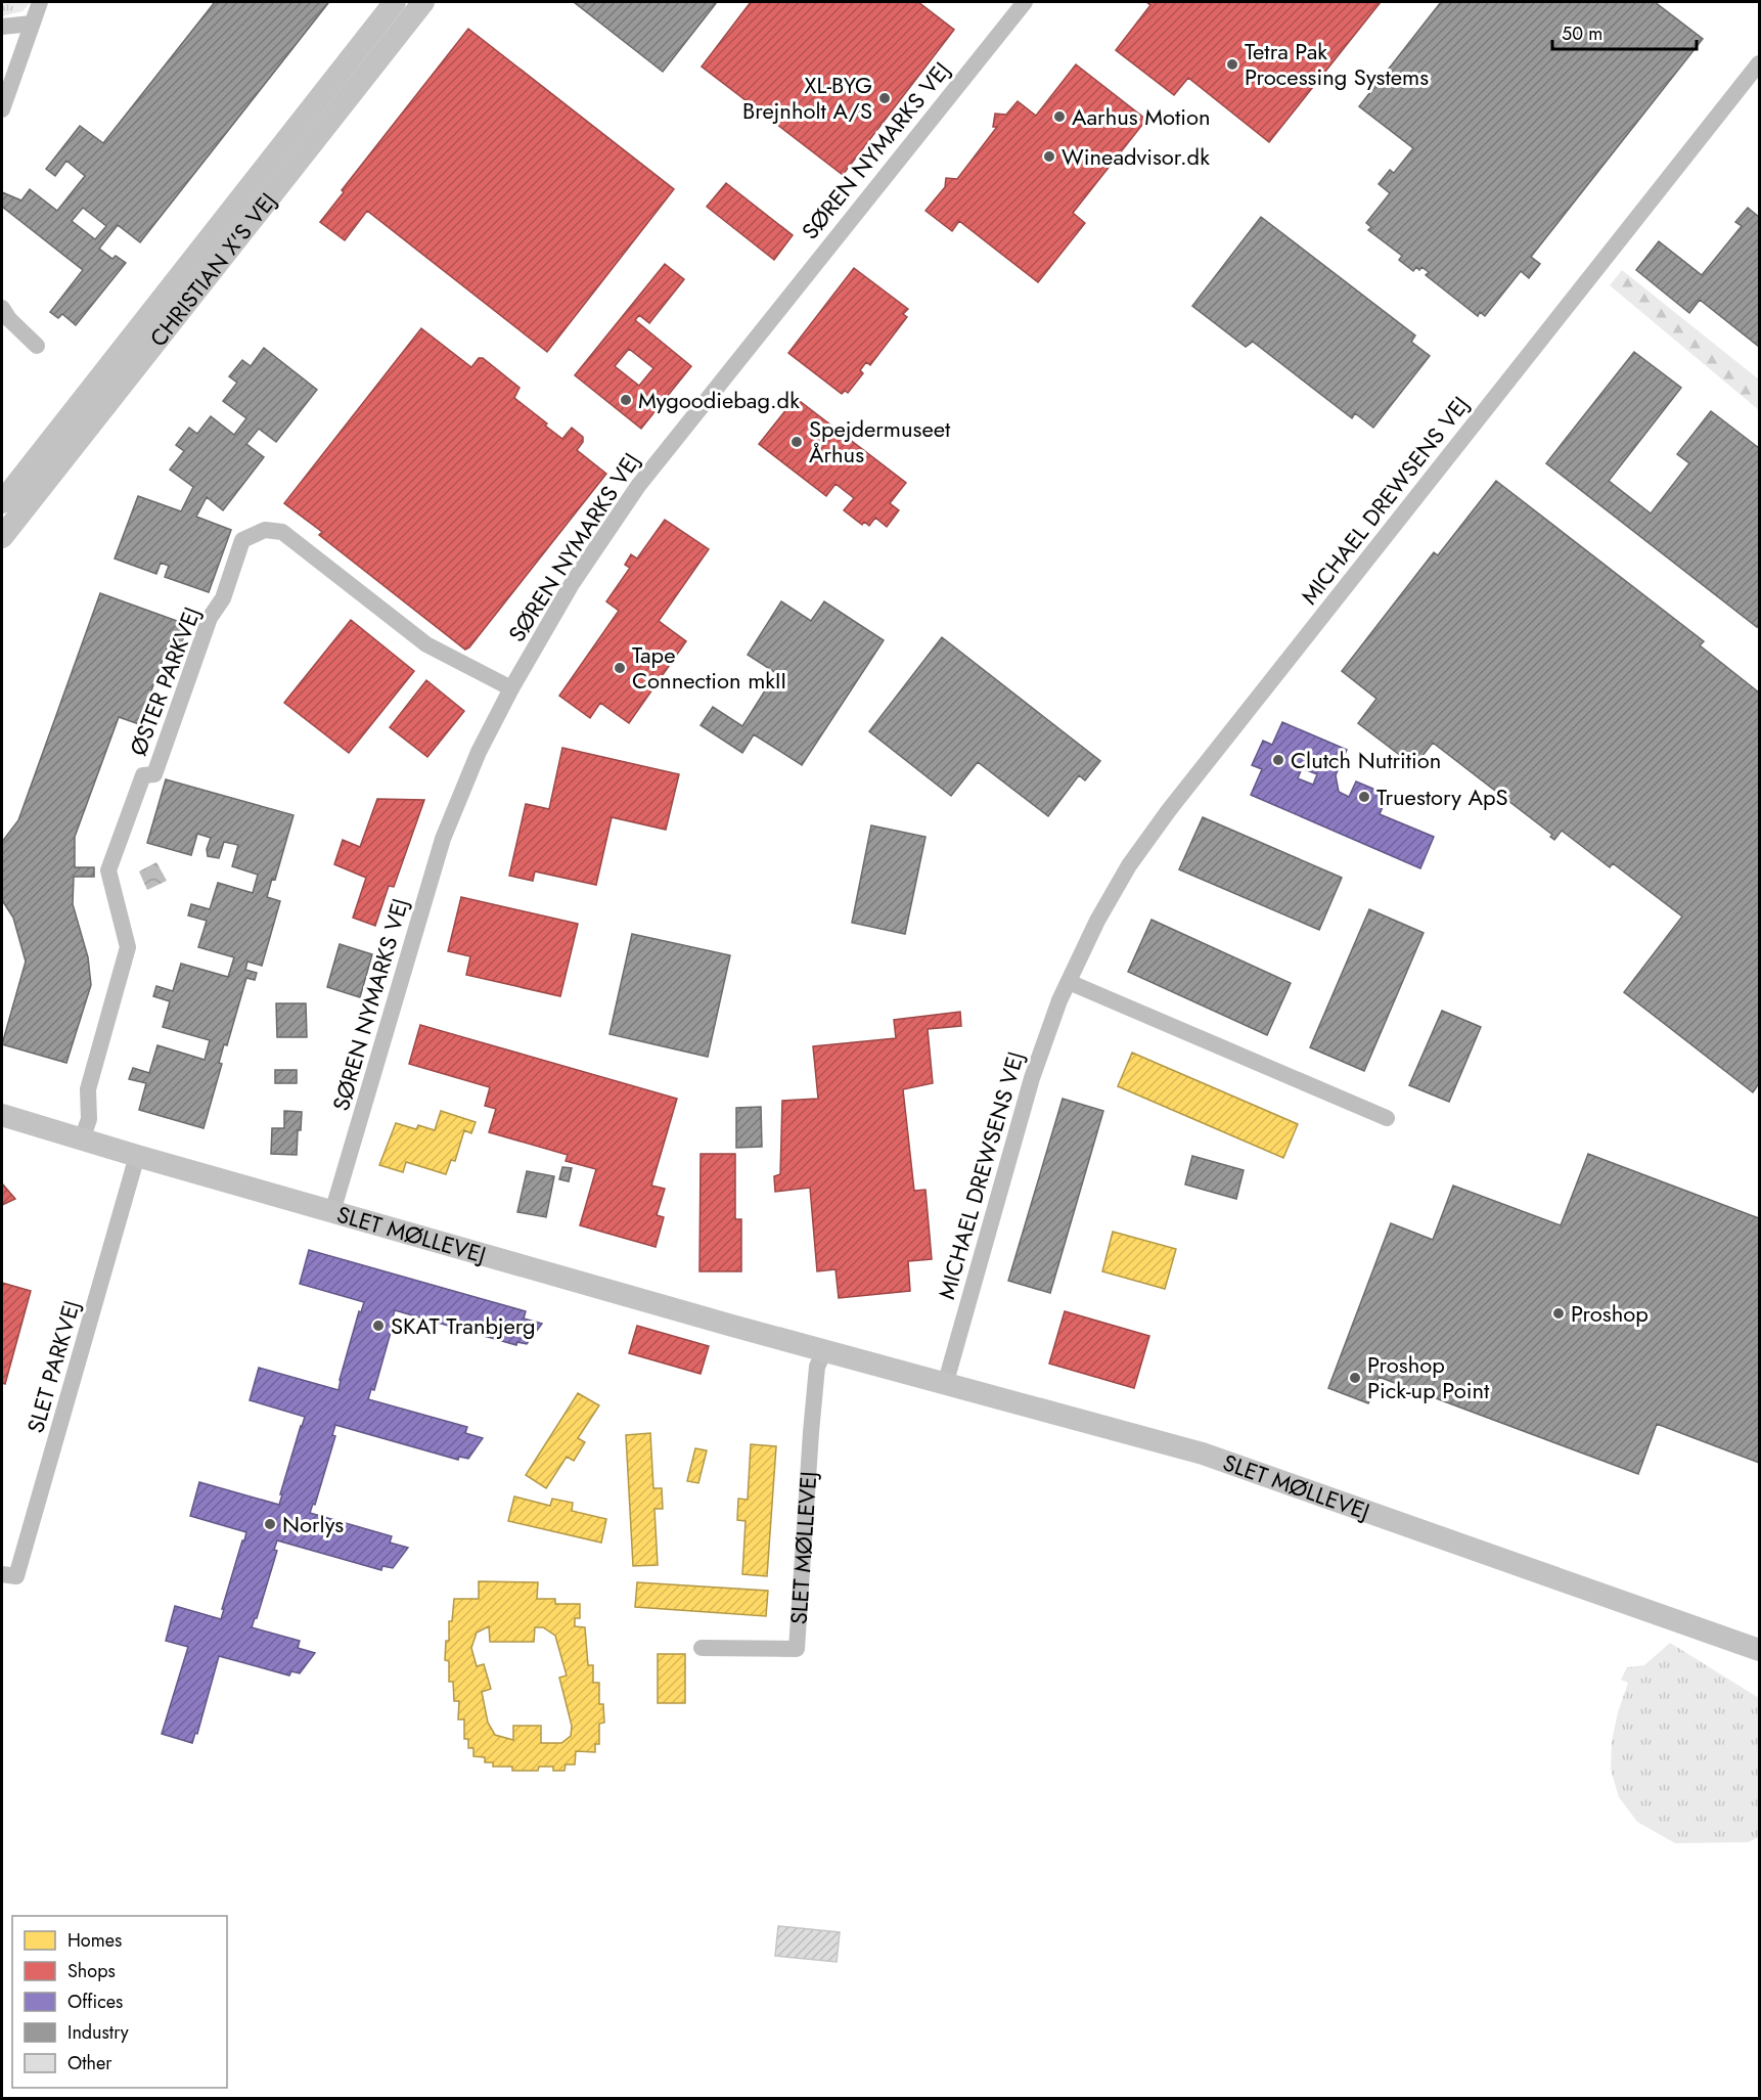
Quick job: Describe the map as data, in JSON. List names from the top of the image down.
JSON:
{
  "streets": {
    "street": [
      "SØREN NYMARKS VEJ",
      "CHRISTIAN X'S VEJ",
      "MICHAEL DREWSENS VEJ",
      "ØSTER PARKVEJ",
      "SLET MØLLEVEJ",
      "SLET PARKVEJ"
    ]
  },
  "crossings": [
    ["SØREN NYMARKS VEJ", "ØSTER PARKVEJ"],
    ["SØREN NYMARKS VEJ", "SLET MØLLEVEJ"],
    ["MICHAEL DREWSENS VEJ", "SLET MØLLEVEJ"],
    ["ØSTER PARKVEJ", "SLET MØLLEVEJ"],
    ["SLET MØLLEVEJ", "SLET PARKVEJ"]
  ],
  "places": [
    "Tetra Pak Processing Systems",
    "XL-BYG Brejnholt A/S",
    "Aarhus Motion",
    "Wineadvisor.dk",
    "Mygoodiebag.dk",
    "Spejdermuseet Århus",
    "Tape Connection mkII",
    "Clutch Nutrition",
    "Truestory ApS",
    "Proshop",
    "SKAT Tranbjerg",
    "Proshop Pick-up Point",
    "Norlys"
  ],
  "legend": [
    "Homes",
    "Shops",
    "Offices",
    "Industry",
    "Other"
  ],
  "scale_bar": "50 m"
}
